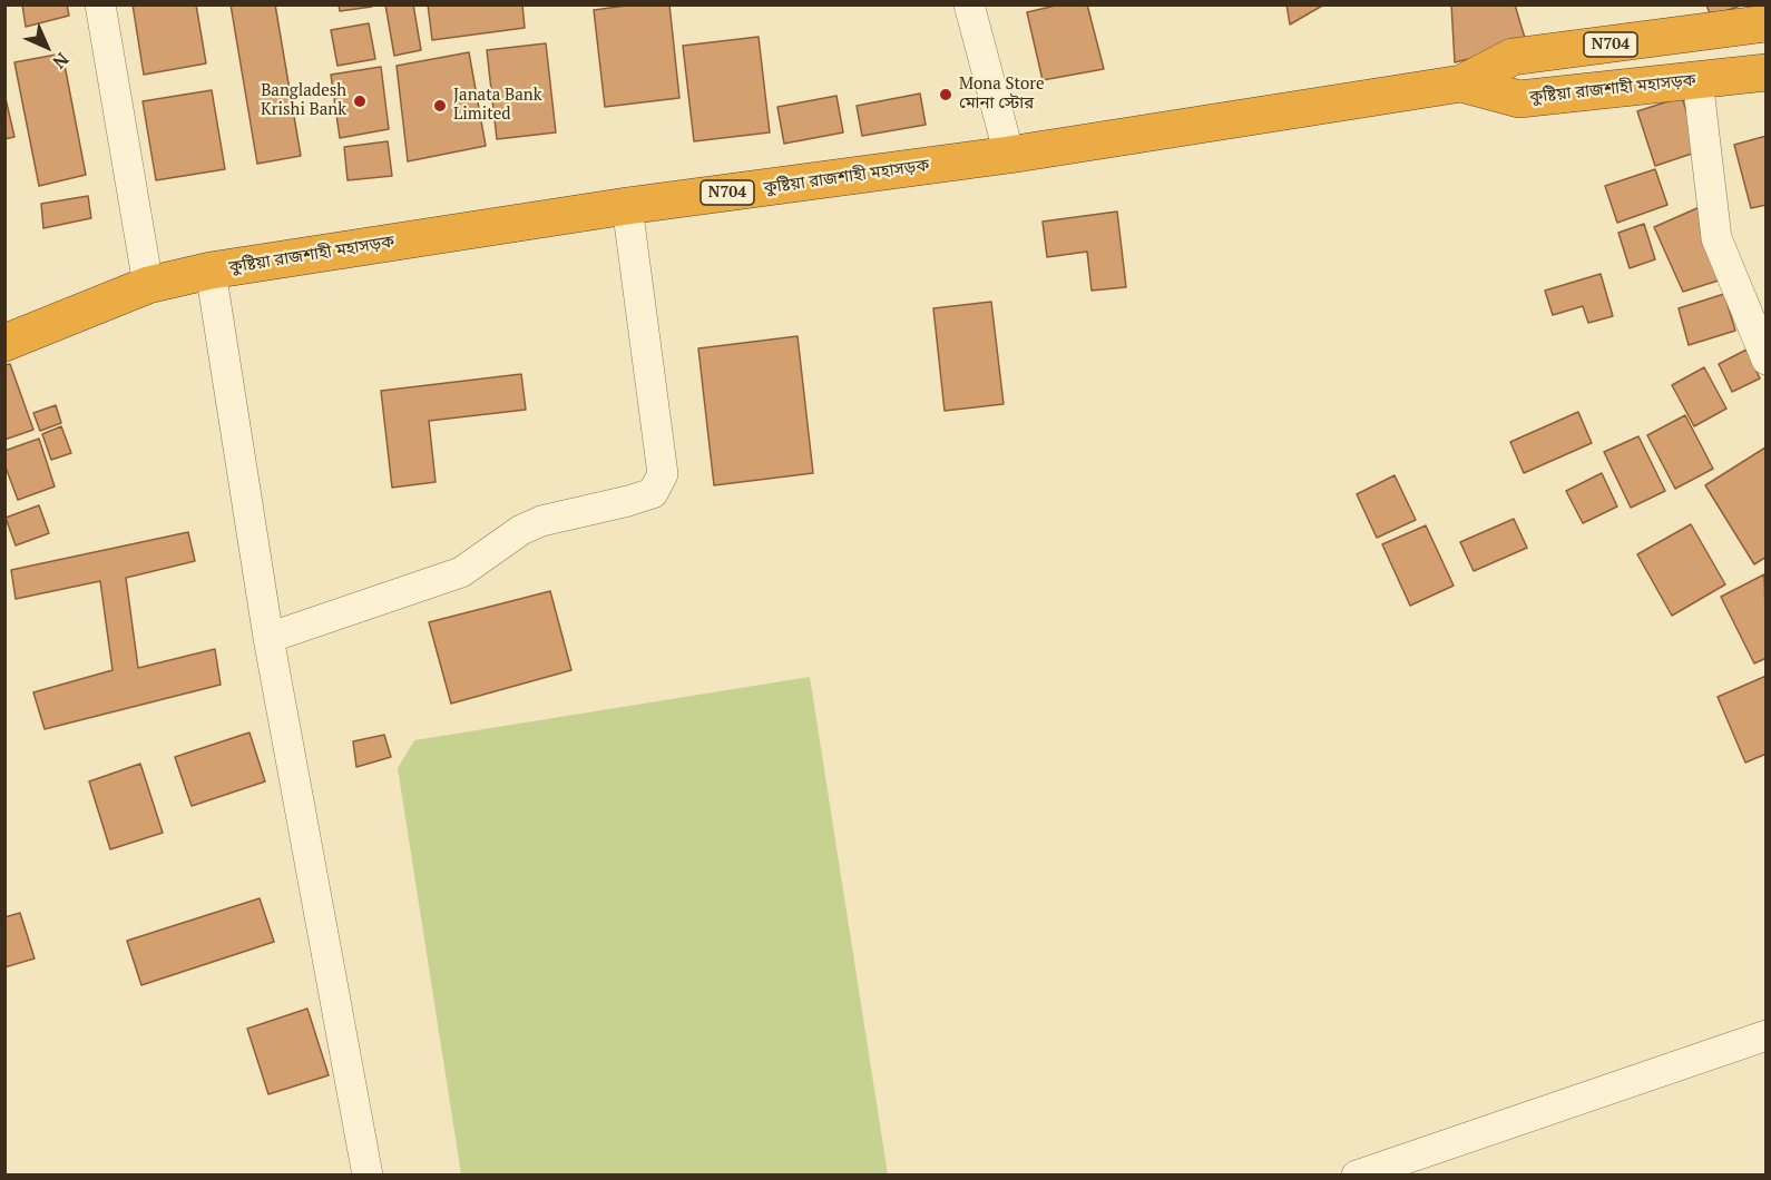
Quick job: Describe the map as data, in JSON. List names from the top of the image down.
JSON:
{
  "streets": {
    "highway": ["N704", "কুষ্টিয়া রাজশাহী মহাসড়ক"]
  },
  "places": ["Mona Store মোনা স্টোর", "Bangladesh Krishi Bank", "Janata Bank Limited"],
  "north": "bottom right"
}
